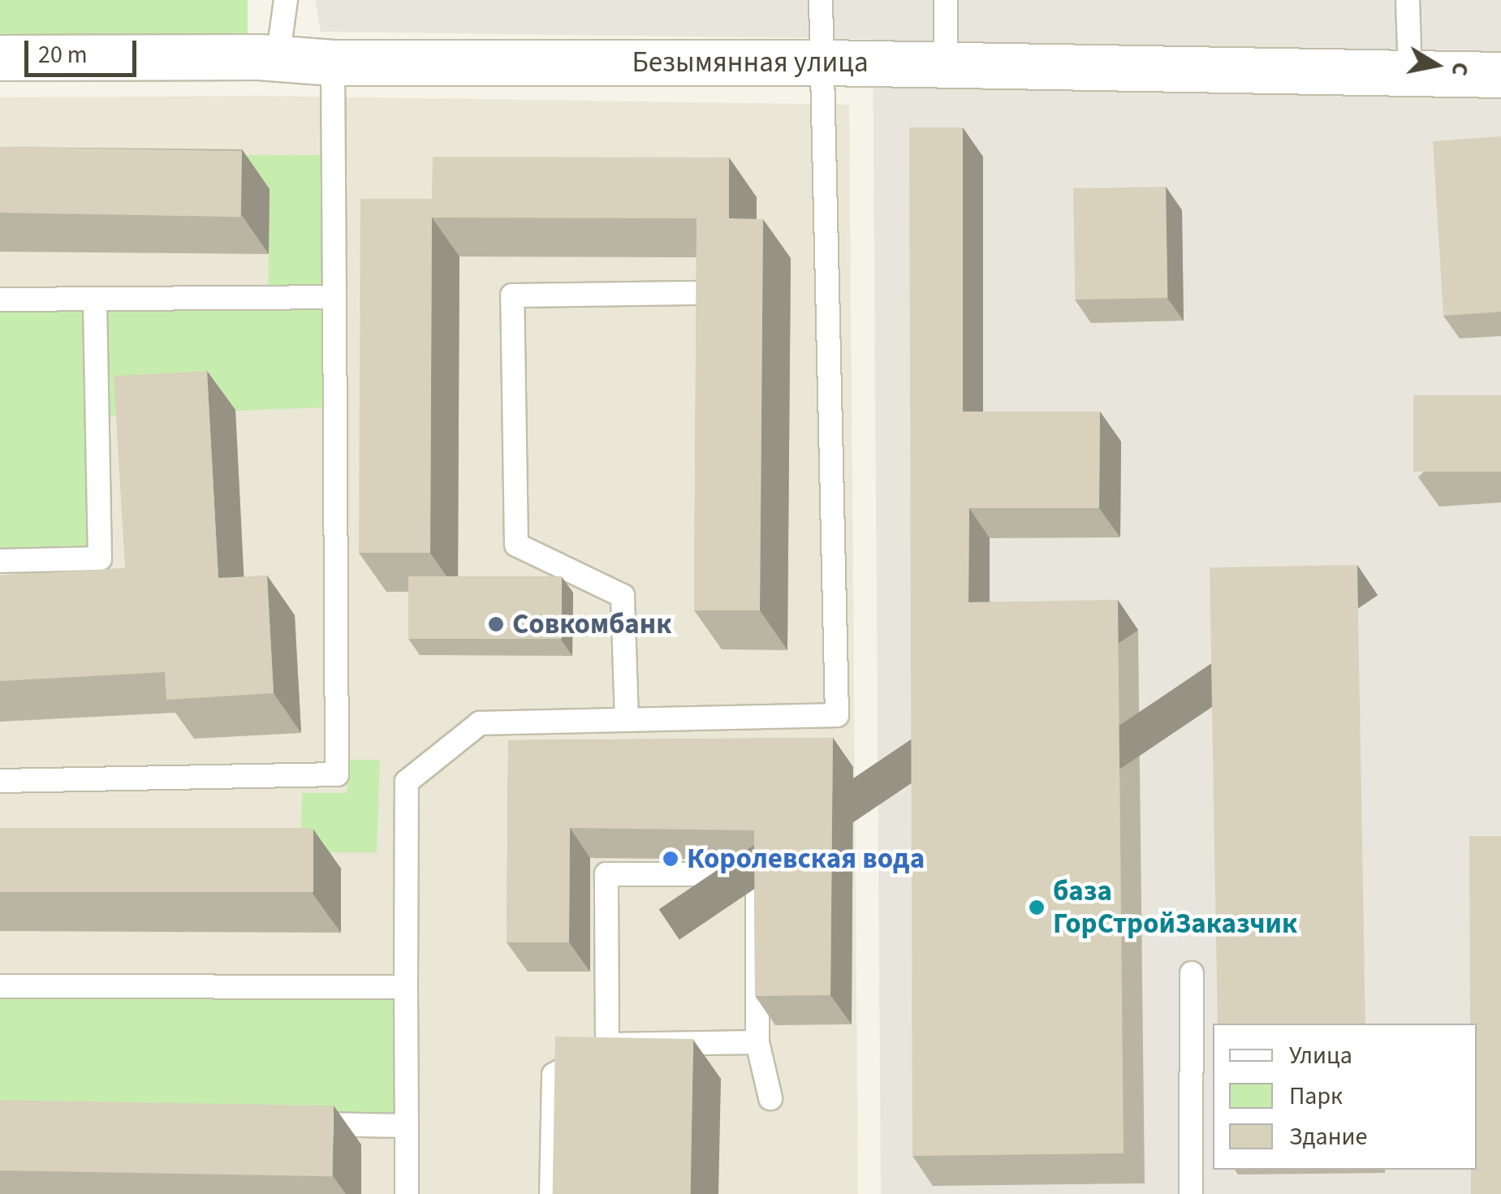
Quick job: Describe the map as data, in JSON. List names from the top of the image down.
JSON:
{
  "streets": {
    "street": ["Безымянная улица"]
  },
  "places": ["Совкомбанк", "Королевская вода", "база ГорСтройЗаказчик"],
  "legend": ["Улица", "Парк", "Здание"],
  "scale_bar": "20 m",
  "north": "right"
}
